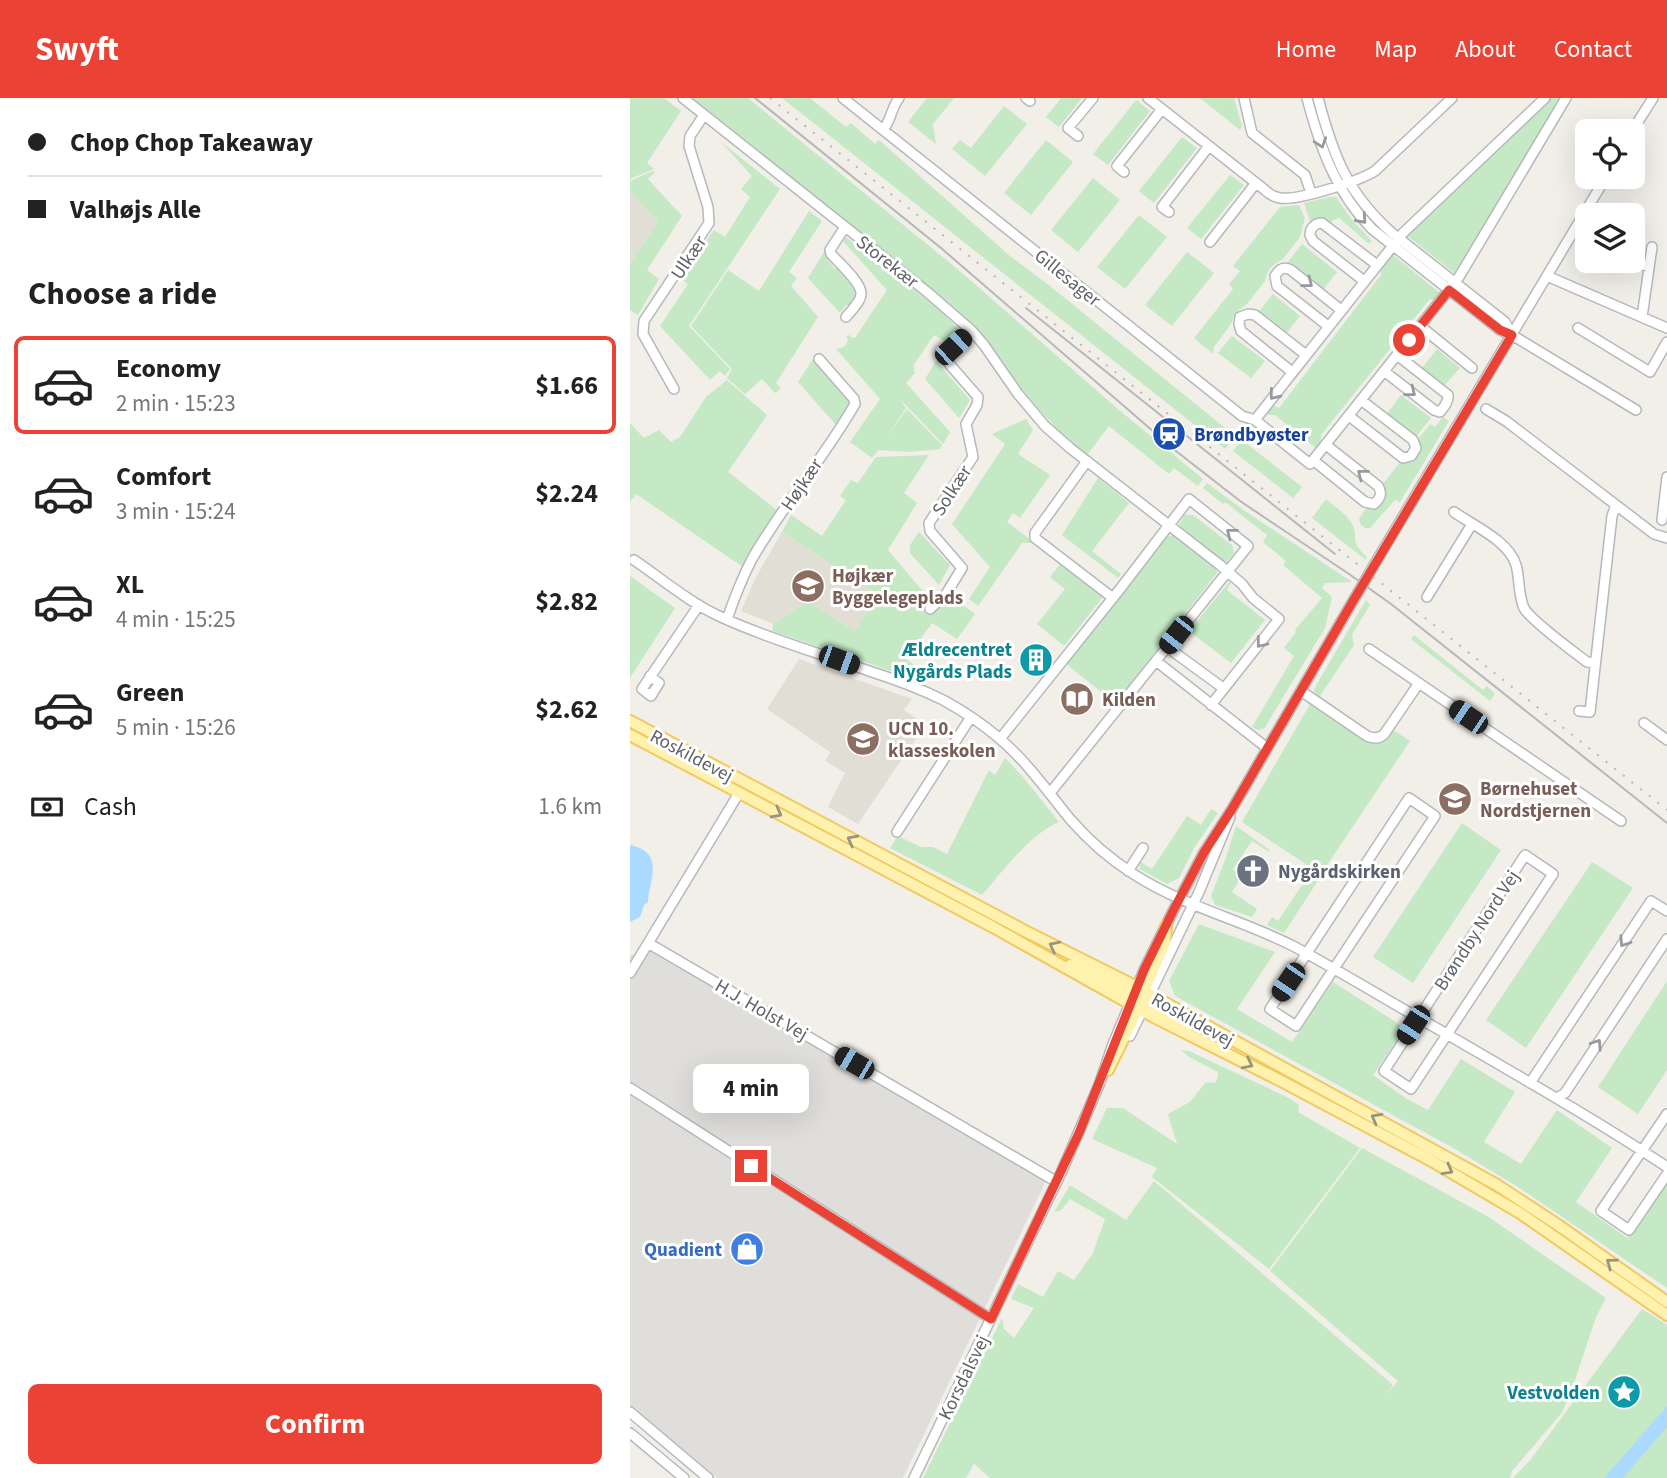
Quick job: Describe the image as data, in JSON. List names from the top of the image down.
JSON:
{
  "streets": {
    "main road": ["Roskildevej"],
    "street": [
      "Ulkær",
      "Storekær",
      "Gillesager",
      "Højkær",
      "Solkær",
      "Brøndby Nord Vej",
      "H.J. Holst Vej",
      "Korsdalsvej"
    ]
  },
  "crossings": [
    ["Ulkær", "Storekær"],
    ["Storekær", "Solkær"],
    ["Roskildevej", "Korsdalsvej"],
    ["H.J. Holst Vej", "Korsdalsvej"]
  ],
  "places": {
    "station": ["Brøndbyøster"],
    "school or university": ["Højkær Byggelegeplads", "UCN 10. klasseskolen", "Børnehuset Nordstjernen"],
    "building": ["Ældrecentret Nygårds Plads"],
    "library": ["Kilden"],
    "church": ["Nygårdskirken"],
    "shop": ["Quadient"],
    "place": ["Vestvolden"]
  },
  "page": {
    "header": "Swyft",
    "nav": [
      "Home",
      "Map",
      "About",
      "Contact"
    ],
    "banner": ["Chop Chop Takeaway", "Valhøjs Alle"],
    "heading": "Choose a ride",
    "list": [
      {
        "name": "Economy",
        "note": "2 min · 15:23",
        "value": "$1.66"
      },
      {
        "name": "Comfort",
        "note": "3 min · 15:24",
        "value": "$2.24"
      },
      {
        "name": "XL",
        "note": "4 min · 15:25",
        "value": "$2.82"
      },
      {
        "name": "Green",
        "note": "5 min · 15:26",
        "value": "$2.62"
      }
    ],
    "pay": ["Cash", "1.6 km"],
    "bubble": "4 min",
    "buttons": "Confirm"
  }
}
